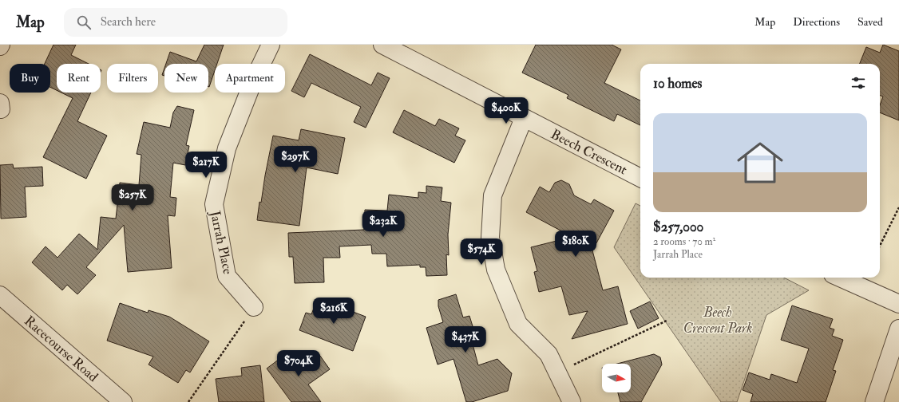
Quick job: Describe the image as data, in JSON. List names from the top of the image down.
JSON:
{
  "streets": {
    "street": ["Beech Crescent", "Jarrah Place", "Racecourse Road"]
  },
  "parks": ["Beech Crescent Park"],
  "north": "right",
  "page": {
    "header": "Map",
    "search": "Search here",
    "nav": ["Map", "Directions", "Saved"],
    "chip": [
      "Buy",
      "Rent",
      "Filters",
      "New",
      "Apartment"
    ],
    "heading": "10 homes",
    "price": [
      "$400K",
      "$297K",
      "$217K",
      "$257K",
      "$232K",
      "$180K",
      "$574K",
      "$216K",
      "$437K",
      "$704K"
    ],
    "list": [
      {
        "name": "$257,000",
        "note": "2 rooms · 70 m² · Jarrah Place"
      }
    ]
  }
}
